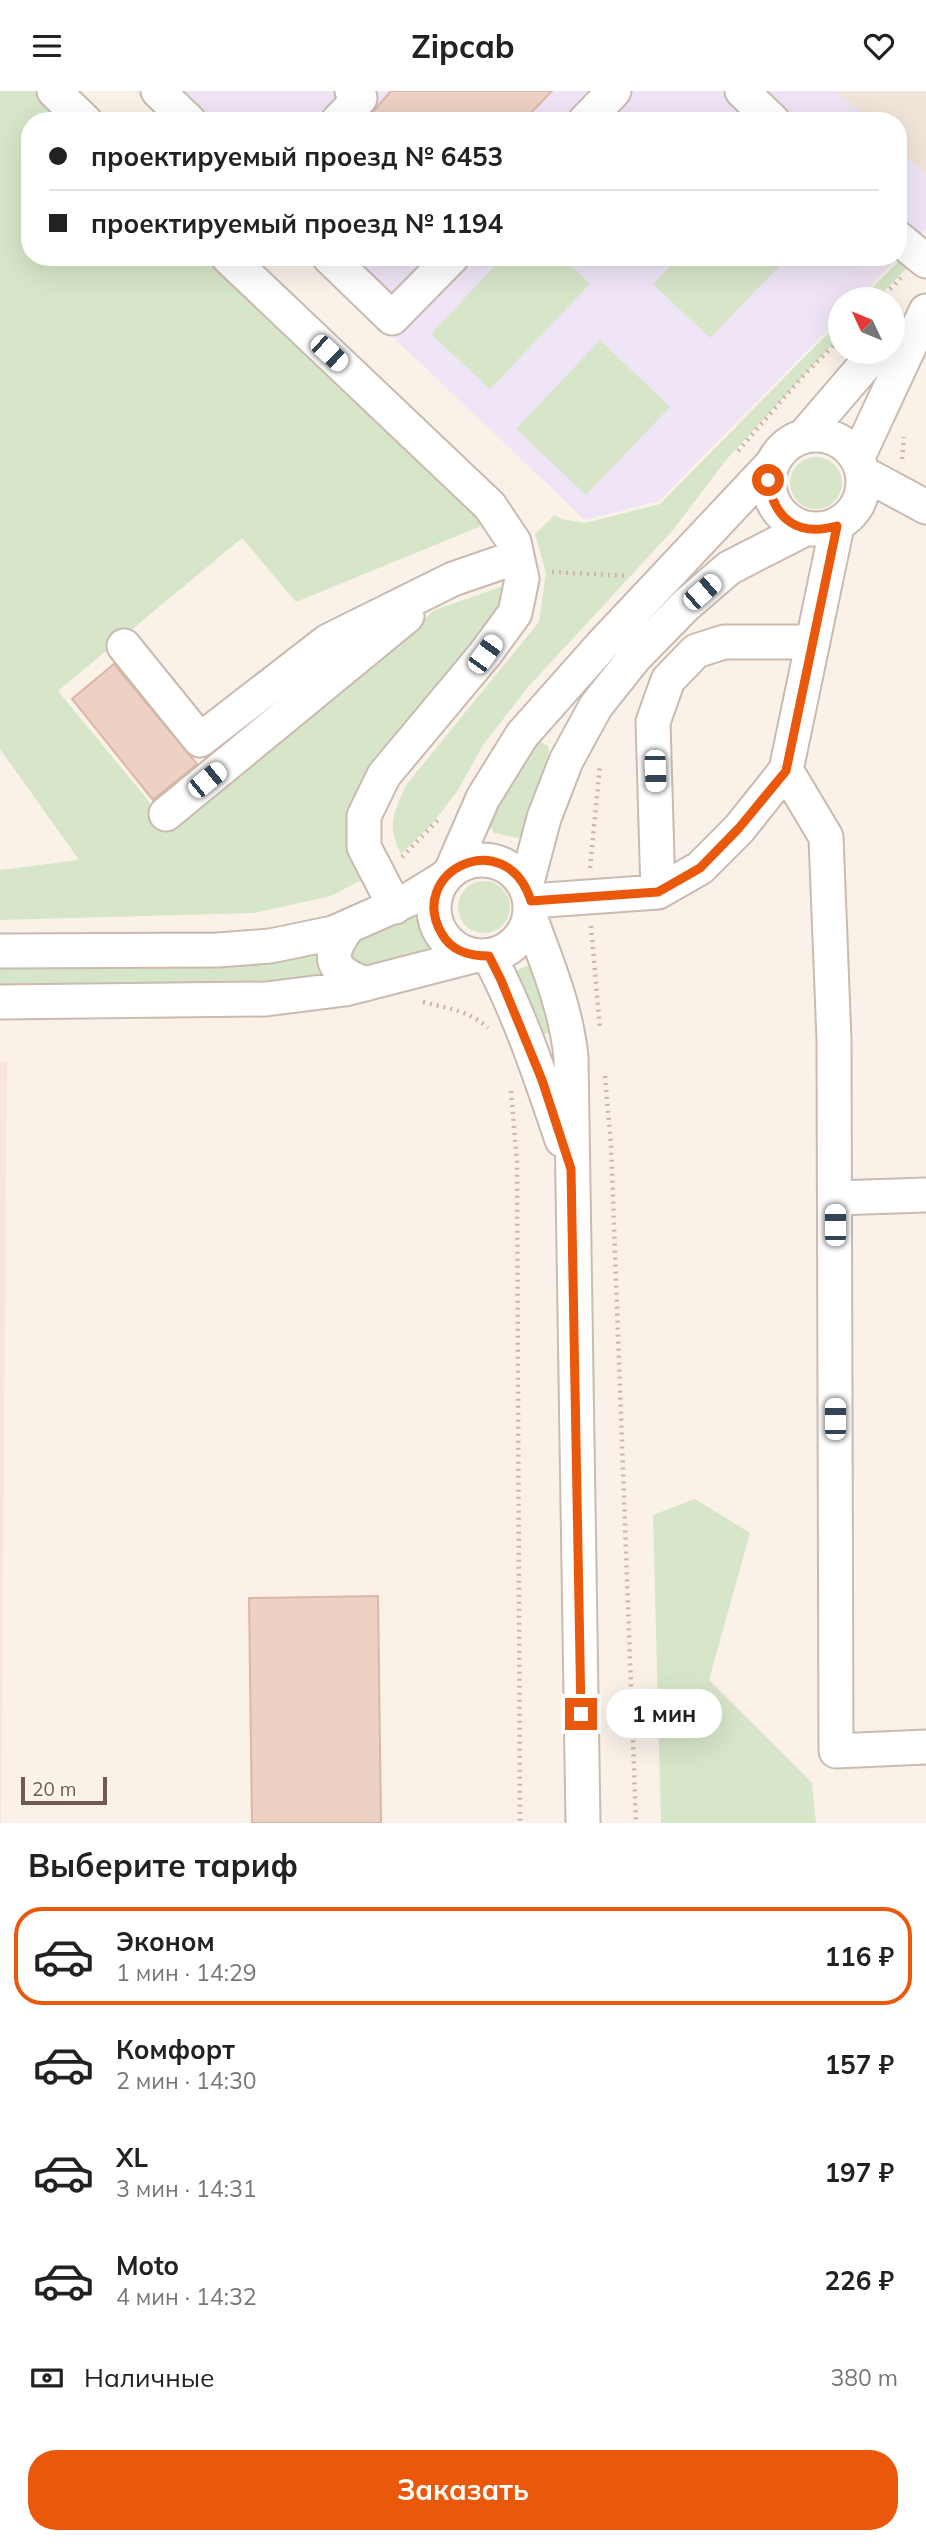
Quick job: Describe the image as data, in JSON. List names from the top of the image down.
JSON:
{
  "scale_bar": "20 m",
  "north": "top left",
  "page": {
    "header": "Zipcab",
    "banner": ["проектируемый проезд № 6453", "проектируемый проезд № 1194"],
    "bubble": "1 мин",
    "scale": "20 m",
    "heading": "Выберите тариф",
    "list": [
      {
        "name": "Эконом",
        "note": "1 мин · 14:29",
        "value": "116 ₽"
      },
      {
        "name": "Комфорт",
        "note": "2 мин · 14:30",
        "value": "157 ₽"
      },
      {
        "name": "XL",
        "note": "3 мин · 14:31",
        "value": "197 ₽"
      },
      {
        "name": "Moto",
        "note": "4 мин · 14:32",
        "value": "226 ₽"
      }
    ],
    "pay": ["Наличные", "380 m"],
    "buttons": "Заказать"
  }
}
